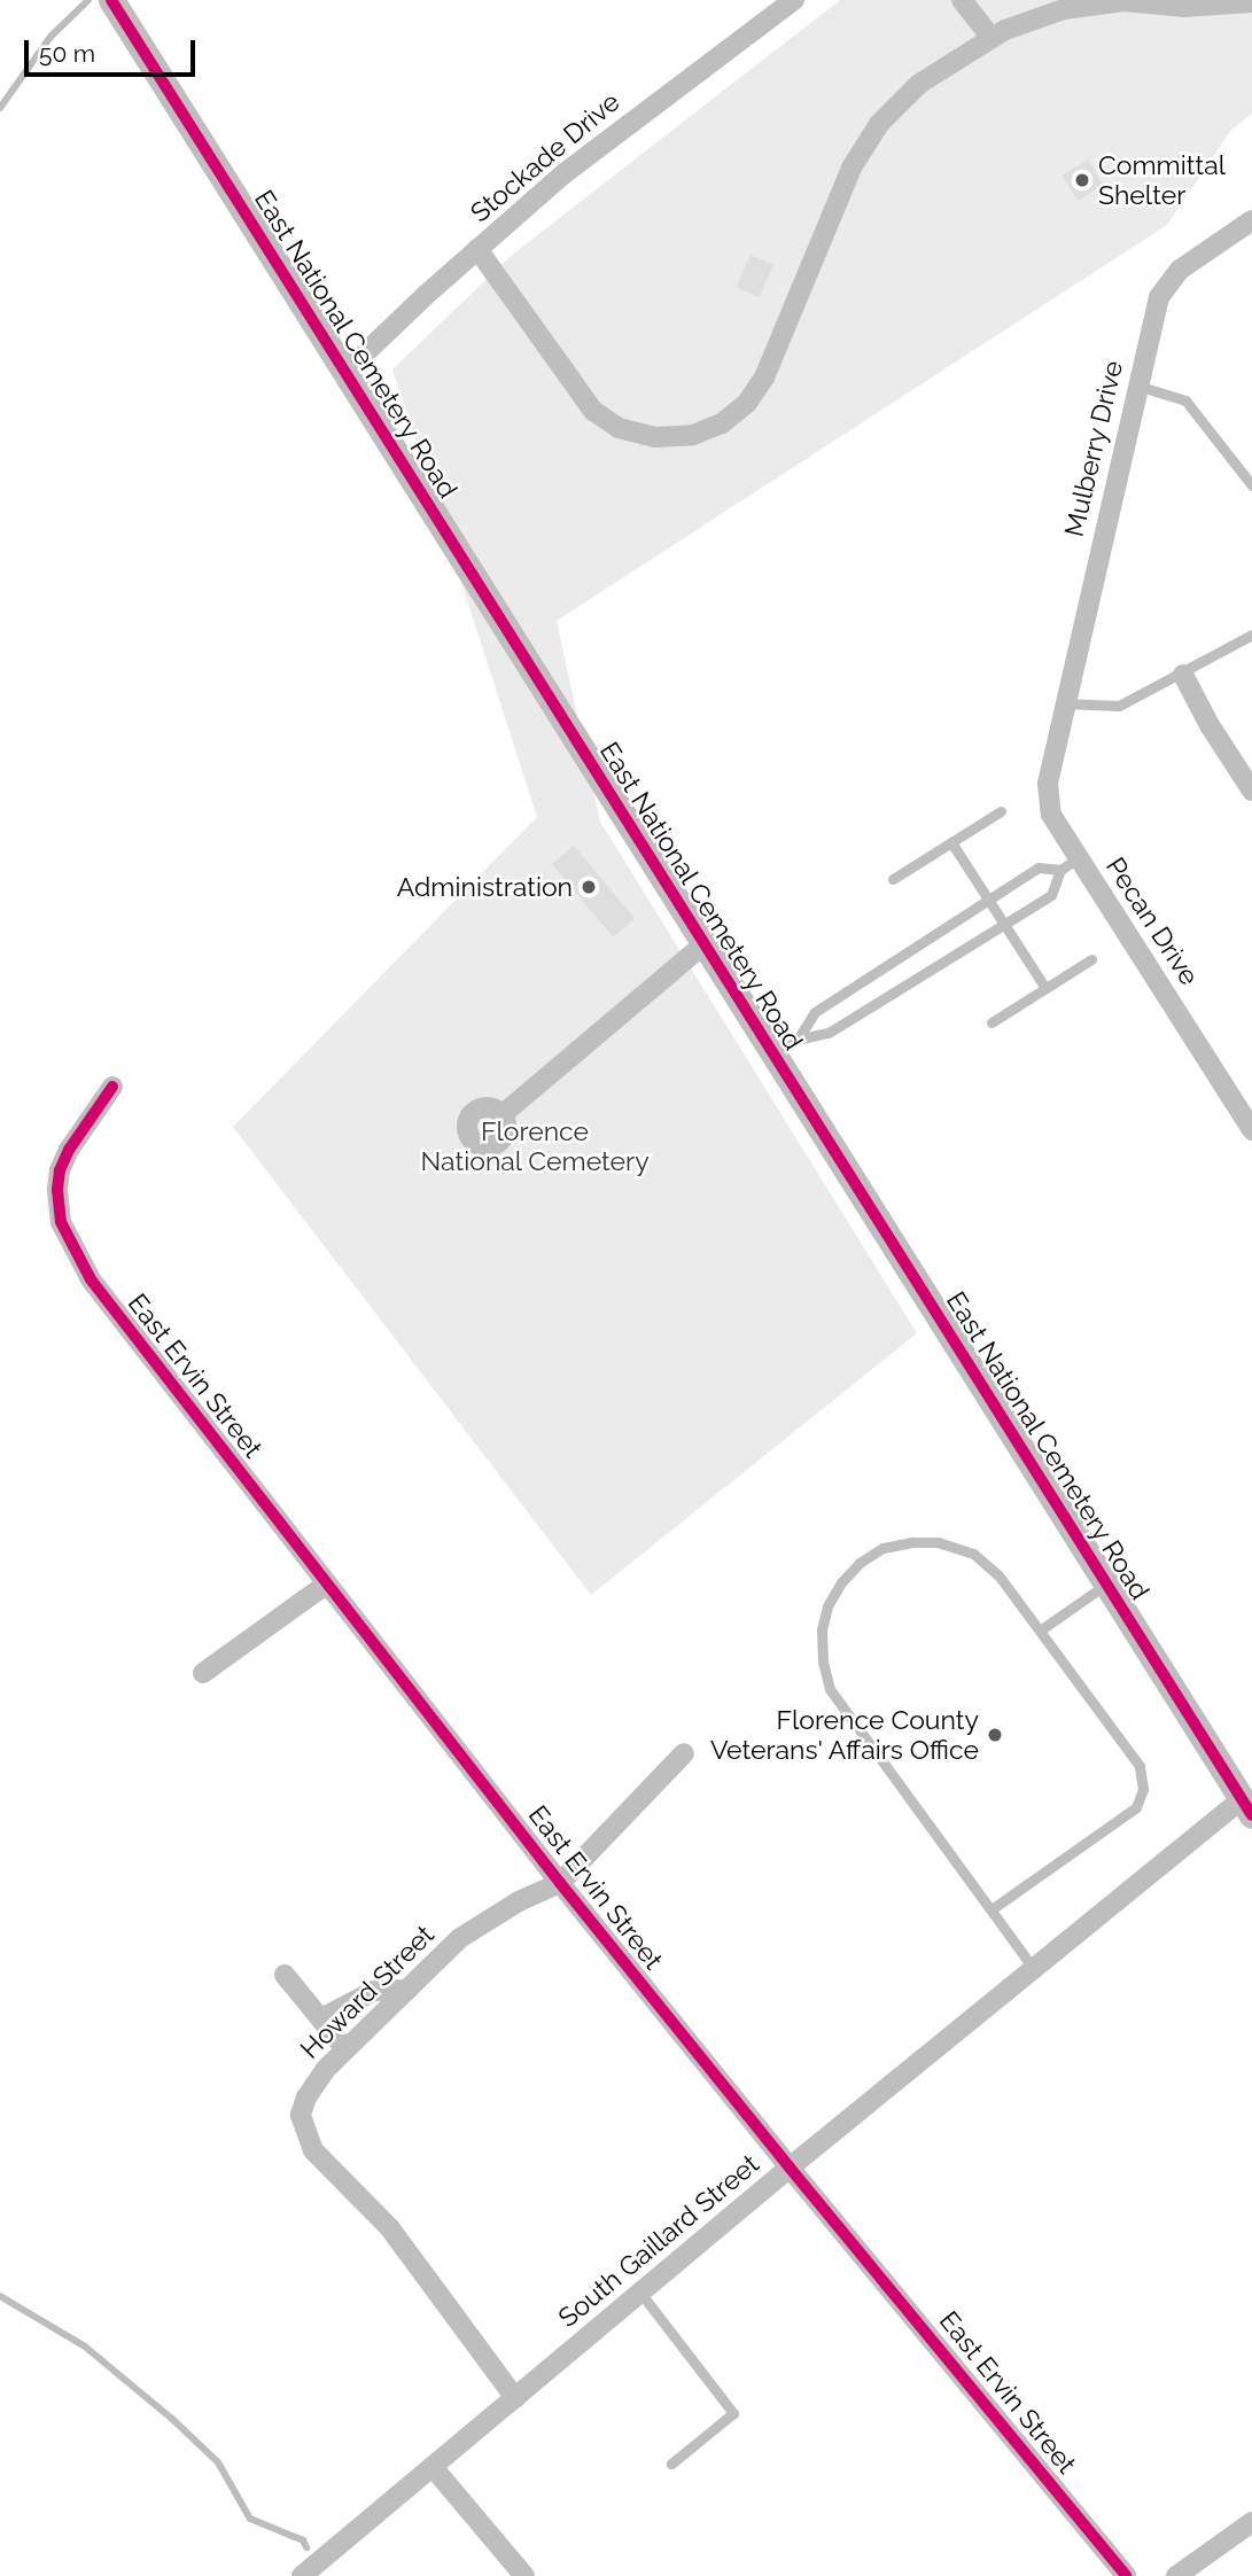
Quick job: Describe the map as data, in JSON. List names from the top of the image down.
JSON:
{
  "streets": {
    "street": [
      "Stockade Drive",
      "East National Cemetery Road",
      "Mulberry Drive",
      "Pecan Drive",
      "East Ervin Street",
      "Howard Street",
      "South Gaillard Street"
    ]
  },
  "crossings": [
    ["Stockade Drive", "East National Cemetery Road"],
    ["East National Cemetery Road", "South Gaillard Street"],
    ["Mulberry Drive", "Pecan Drive"],
    ["East Ervin Street", "Howard Street"],
    ["East Ervin Street", "South Gaillard Street"],
    ["Howard Street", "South Gaillard Street"]
  ],
  "parks": ["Florence National Cemetery"],
  "places": ["Committal Shelter", "Administration", "Florence County Veterans' Affairs Office"],
  "scale_bar": "50 m"
}
